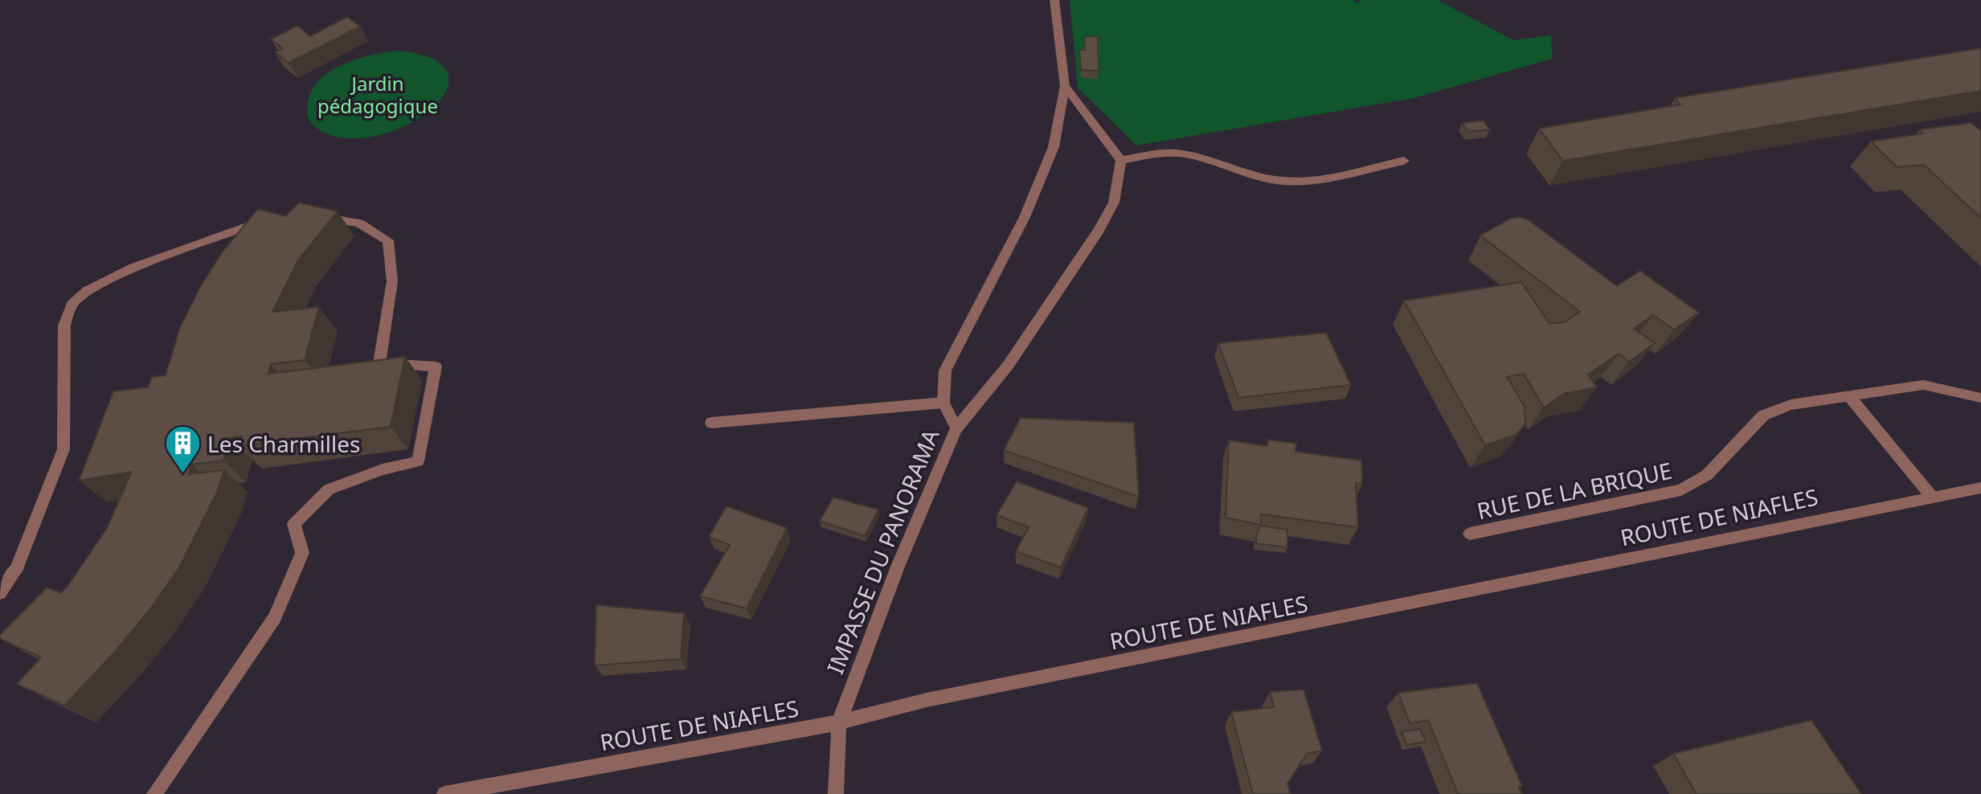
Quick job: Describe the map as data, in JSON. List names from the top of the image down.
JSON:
{
  "streets": {
    "street": ["RUE DE LA BRIQUE", "ROUTE DE NIAFLES", "IMPASSE DU PANORAMA"]
  },
  "crossings": [
    ["ROUTE DE NIAFLES", "IMPASSE DU PANORAMA"]
  ],
  "parks": ["Jardin pédagogique"],
  "places": {
    "building": ["Les Charmilles"]
  }
}
